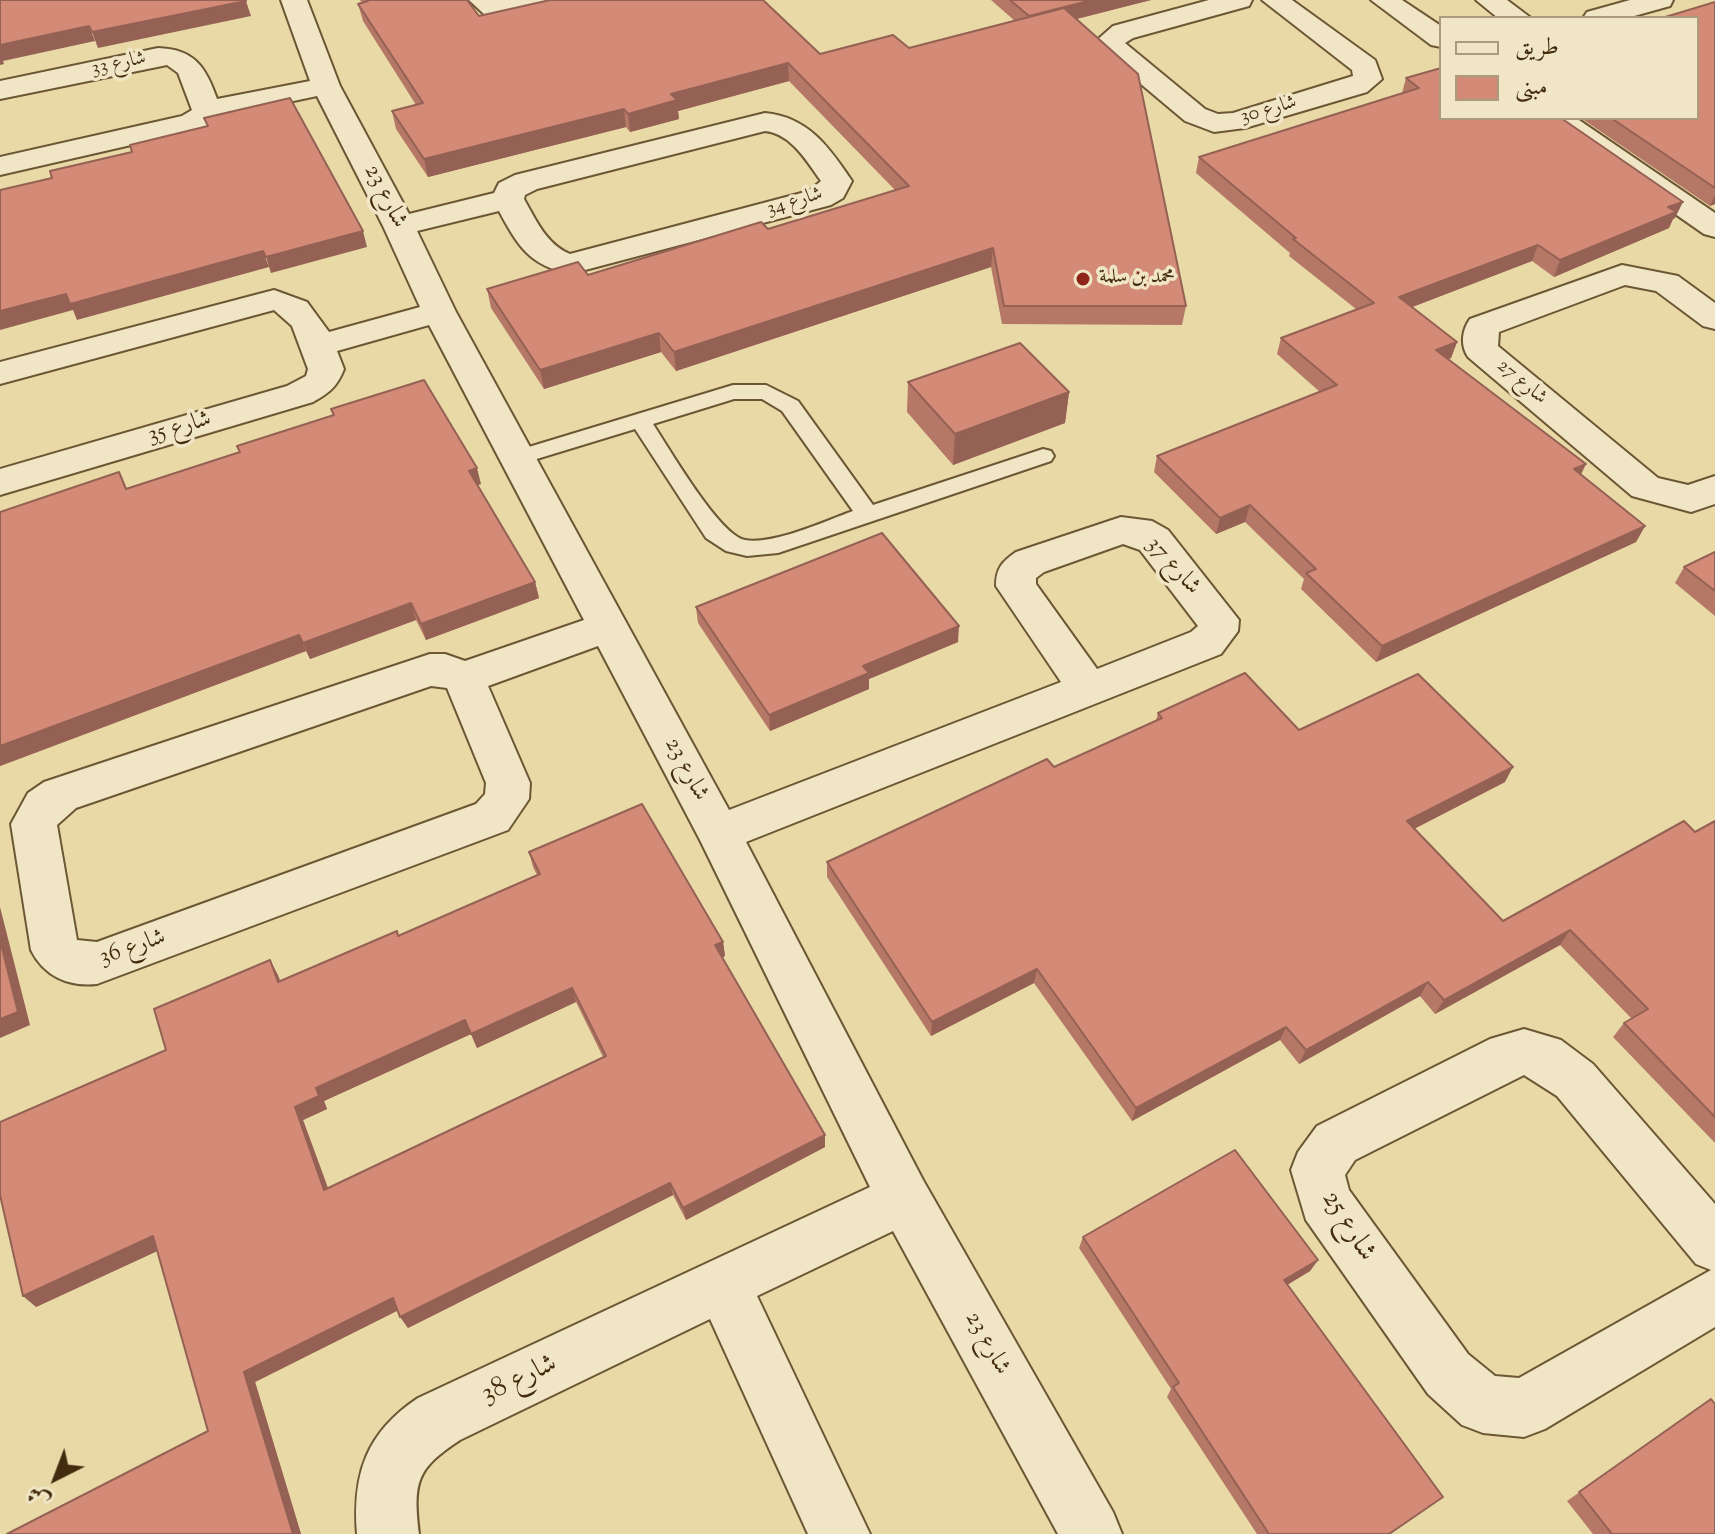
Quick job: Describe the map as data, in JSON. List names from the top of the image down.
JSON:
{
  "streets": {
    "street": [
      "شارع 33",
      "شارع 30",
      "شارع 23",
      "شارع 34",
      "شارع 27",
      "شارع 35",
      "شارع 37",
      "شارع 36",
      "شارع 25",
      "شارع 38"
    ]
  },
  "crossings": [
    ["شارع 23", "شارع 34"],
    ["شارع 23", "شارع 37"],
    ["شارع 23", "شارع 36"],
    ["شارع 23", "شارع 38"]
  ],
  "places": ["محمد بن سلمة"],
  "legend": ["طريق", "مبنى"],
  "north": "bottom left"
}
